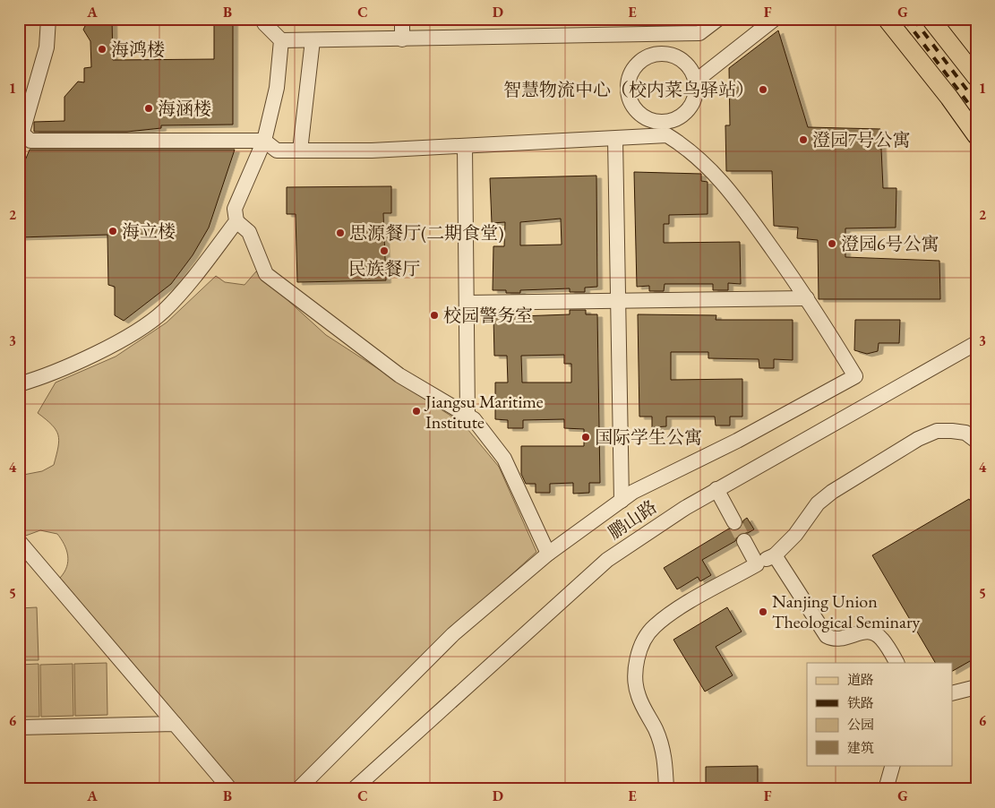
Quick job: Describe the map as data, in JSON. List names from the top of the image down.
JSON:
{
  "streets": {
    "street": ["鹏山路"]
  },
  "places": [
    "海鸿楼",
    "智慧物流中心（校内菜鸟驿站）",
    "海涵楼",
    "澄园7号公寓",
    "海立楼",
    "思源餐厅(二期食堂)",
    "澄园6号公寓",
    "民族餐厅",
    "校园警务室",
    "Jiangsu Maritime Institute",
    "国际学生公寓",
    "Nanjing Union Theological Seminary"
  ],
  "legend": [
    "道路",
    "铁路",
    "公园",
    "建筑"
  ],
  "grid": {
    "columns": [
      "A",
      "B",
      "C",
      "D",
      "E",
      "F",
      "G"
    ],
    "rows": [
      "1",
      "2",
      "3",
      "4",
      "5",
      "6"
    ]
  }
}
